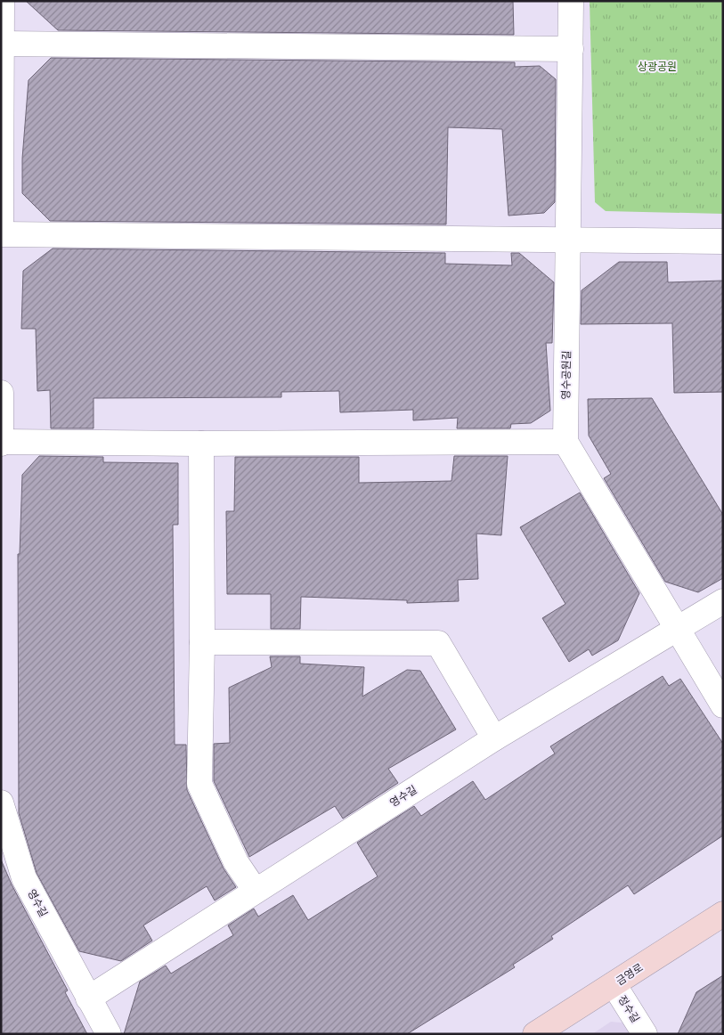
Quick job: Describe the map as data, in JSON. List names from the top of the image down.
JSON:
{
  "streets": {
    "street": [
      "영수공원길",
      "영수길",
      "금영로",
      "정수길"
    ]
  },
  "crossings": [
    ["금영로", "정수길"]
  ],
  "parks": ["상광공원"]
}
